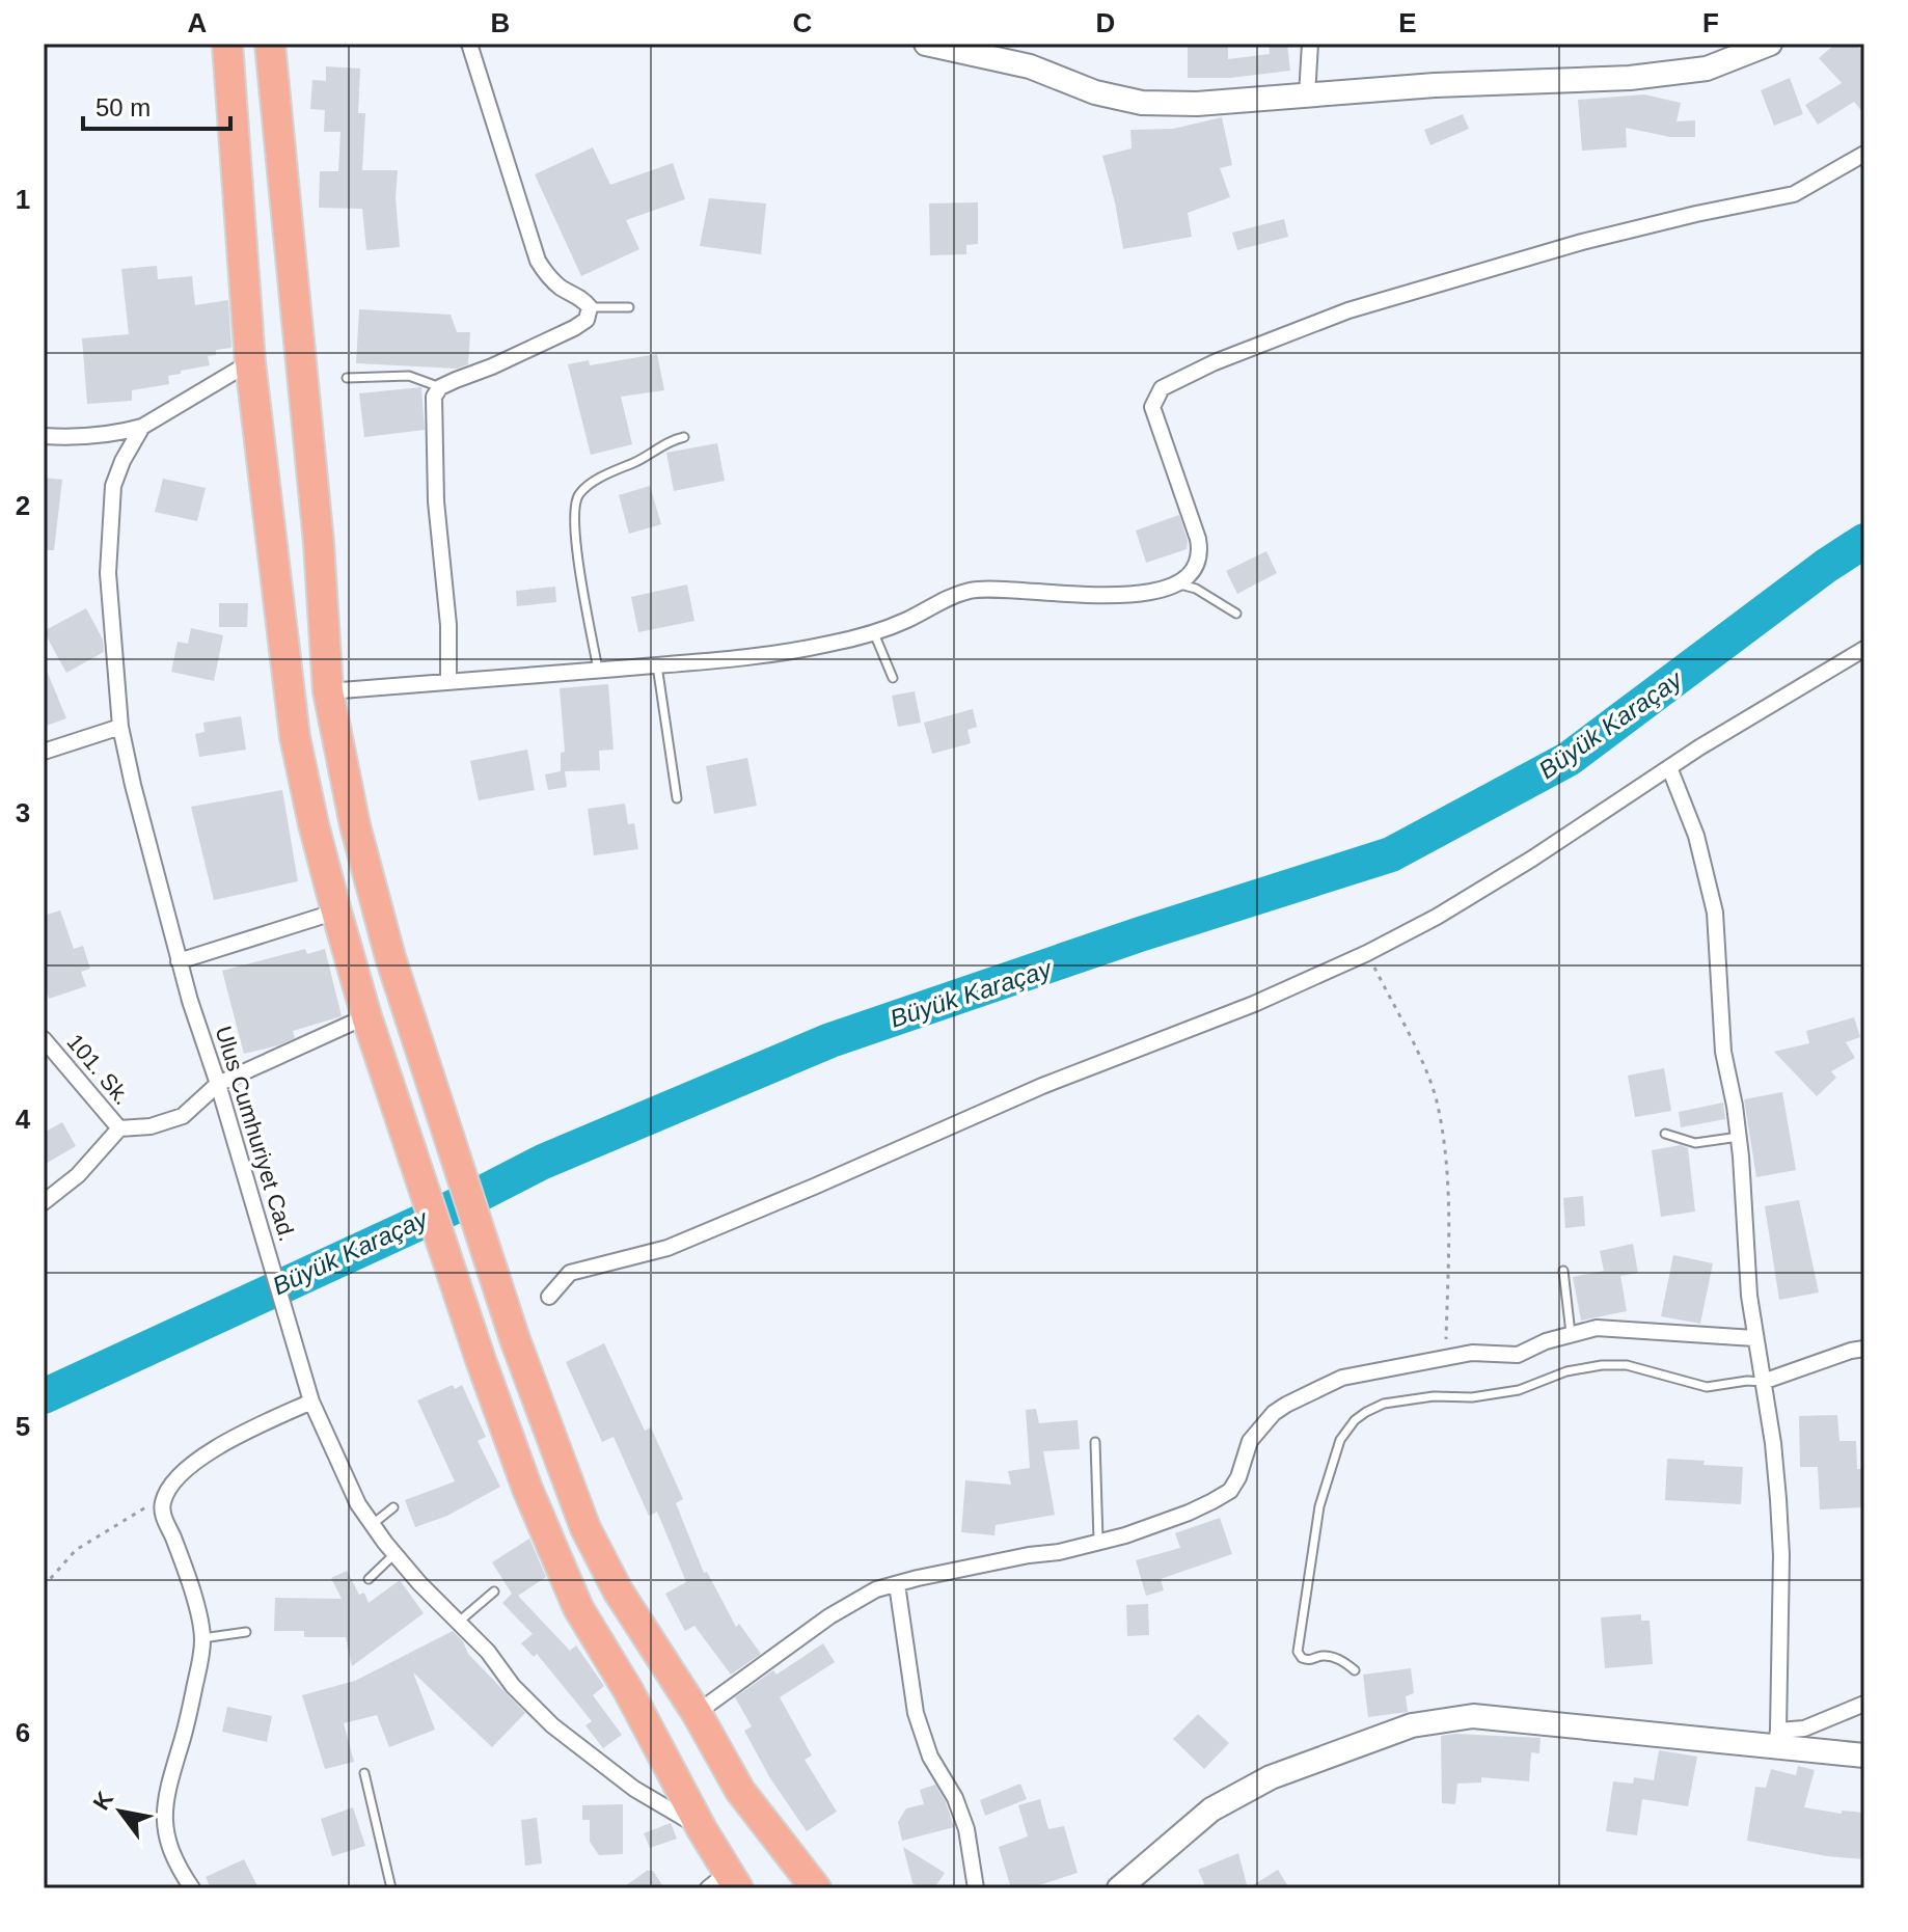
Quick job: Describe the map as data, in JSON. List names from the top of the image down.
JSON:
{
  "streets": {
    "street": ["101. Sk.", "Ulus Cumhuriyet Cad."]
  },
  "water": ["Büyük Karaçay"],
  "scale_bar": "50 m",
  "north": "top left",
  "grid": {
    "columns": [
      "A",
      "B",
      "C",
      "D",
      "E",
      "F"
    ],
    "rows": [
      "1",
      "2",
      "3",
      "4",
      "5",
      "6"
    ]
  }
}
